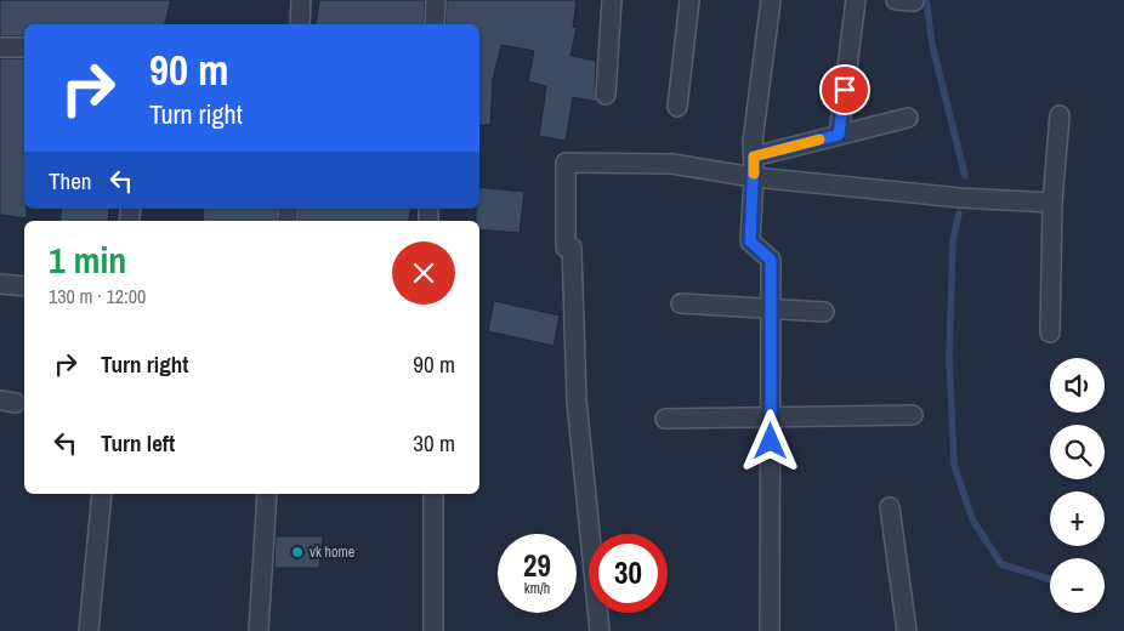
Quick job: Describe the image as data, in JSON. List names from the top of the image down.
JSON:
{
  "places": ["vk home"],
  "page": {
    "turn": ["90 m", "Turn right"],
    "then": "Then",
    "heading": ["1 min", "130 m · 12:00"],
    "list": [
      {
        "name": "Turn right",
        "value": "90 m"
      },
      {
        "name": "Turn left",
        "value": "30 m"
      }
    ],
    "map_buttons": ["+", "−"],
    "speed": "29 km/h",
    "limit": "30"
  }
}
